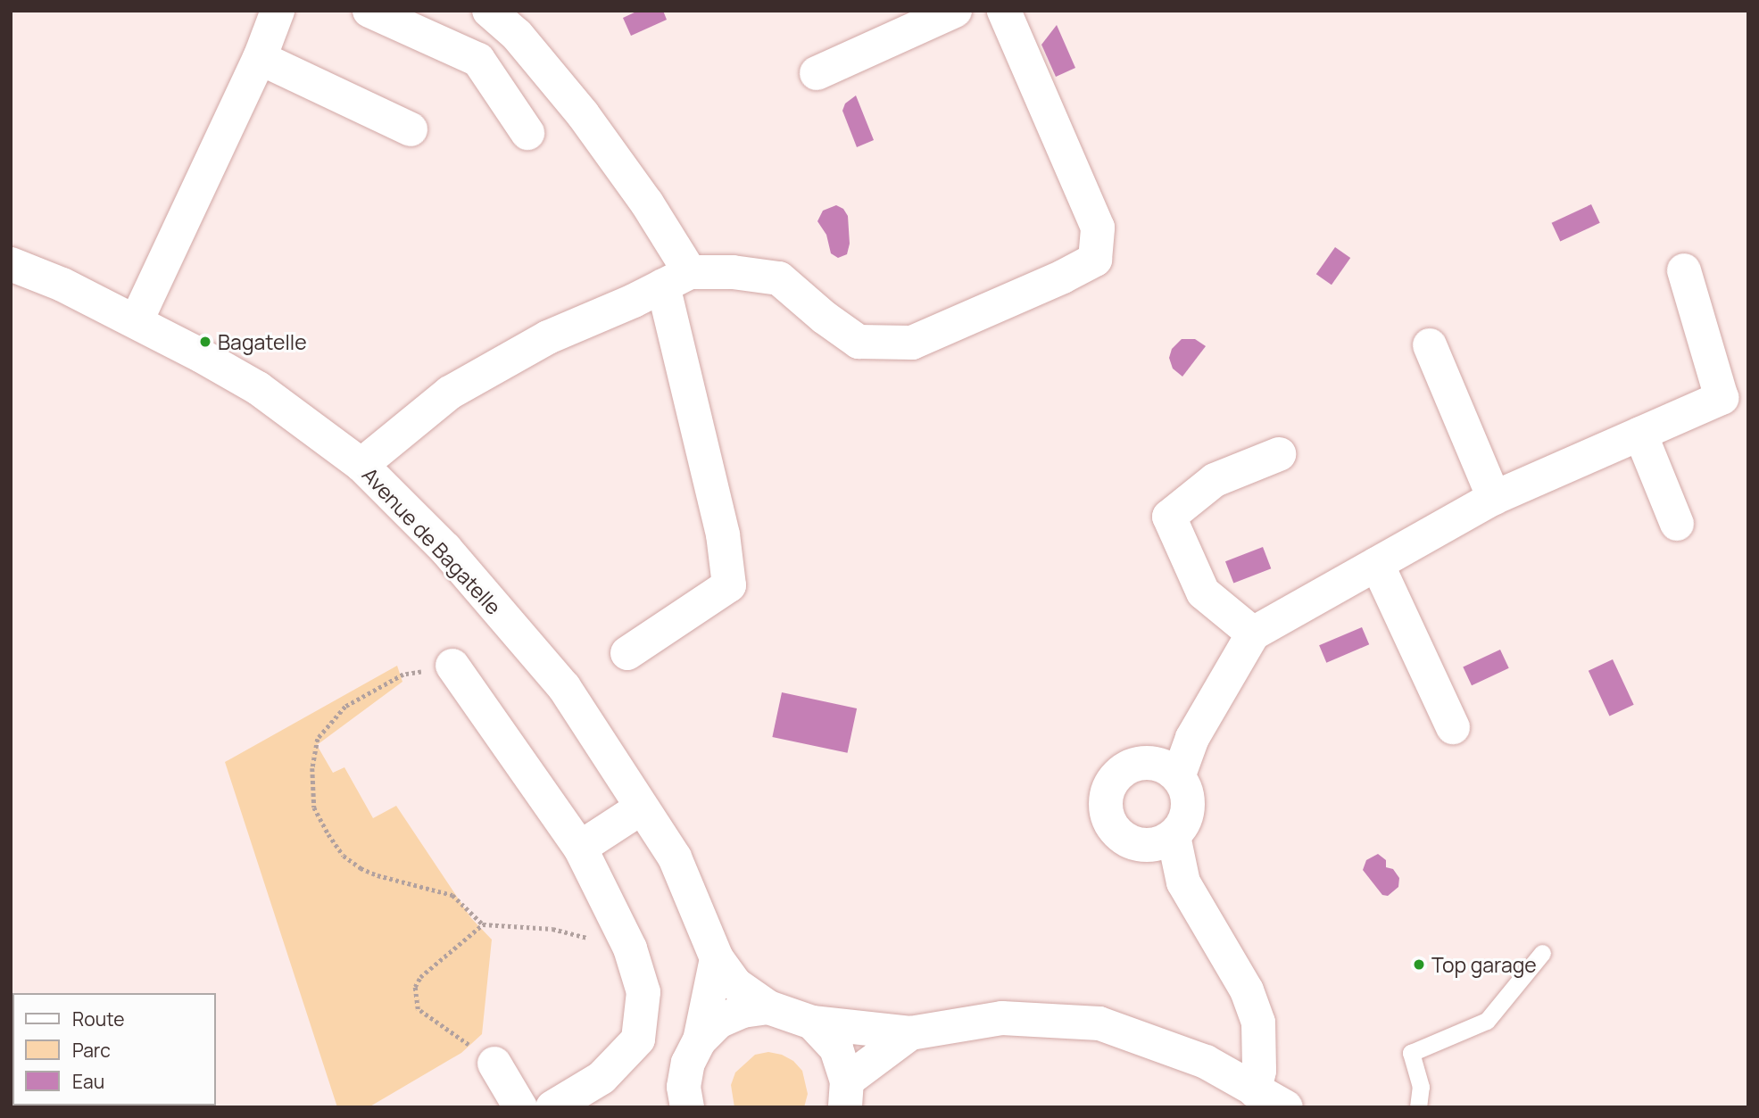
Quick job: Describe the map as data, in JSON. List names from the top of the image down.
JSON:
{
  "streets": {
    "street": ["Avenue de Bagatelle"]
  },
  "places": ["Bagatelle", "Top garage"],
  "legend": ["Route", "Parc", "Eau"]
}
